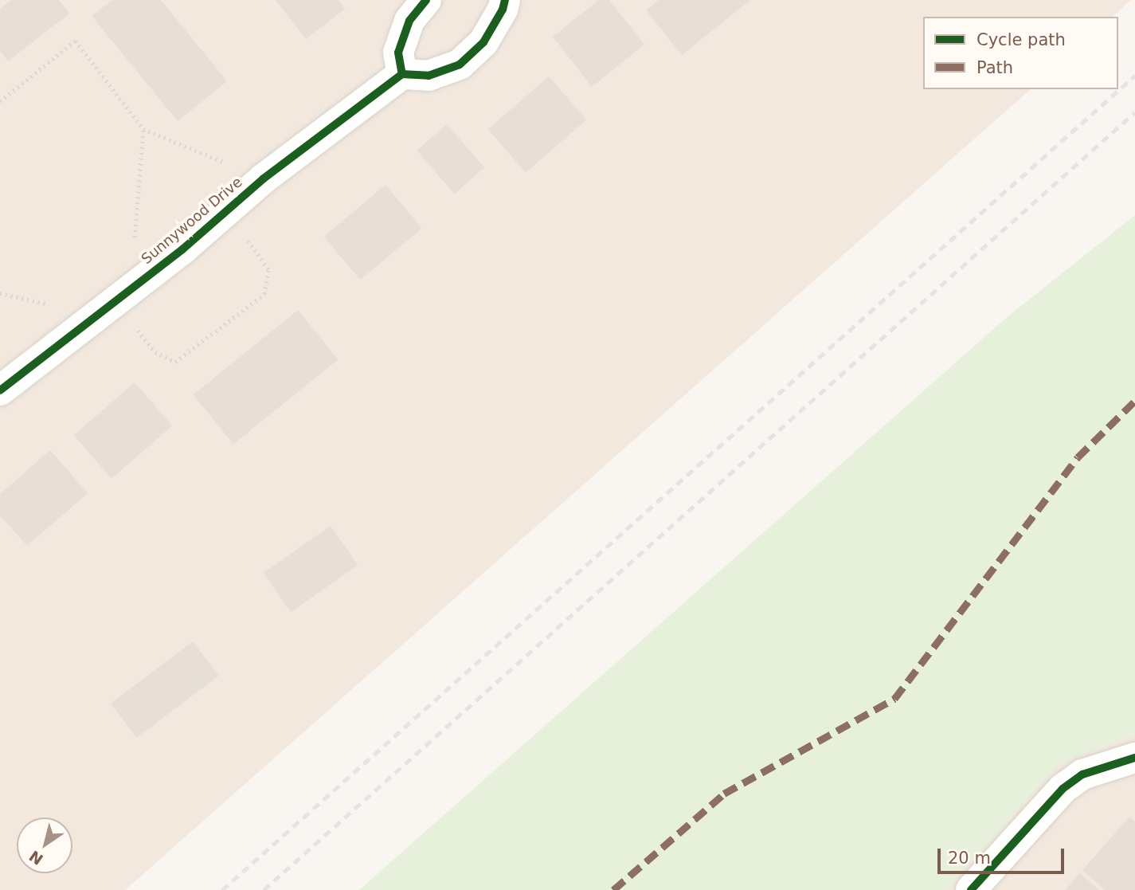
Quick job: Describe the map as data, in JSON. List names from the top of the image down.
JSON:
{
  "streets": {
    "street": ["Sunnywood Drive"]
  },
  "legend": ["Cycle path", "Path"],
  "scale_bar": "20 m",
  "north": "bottom left"
}
